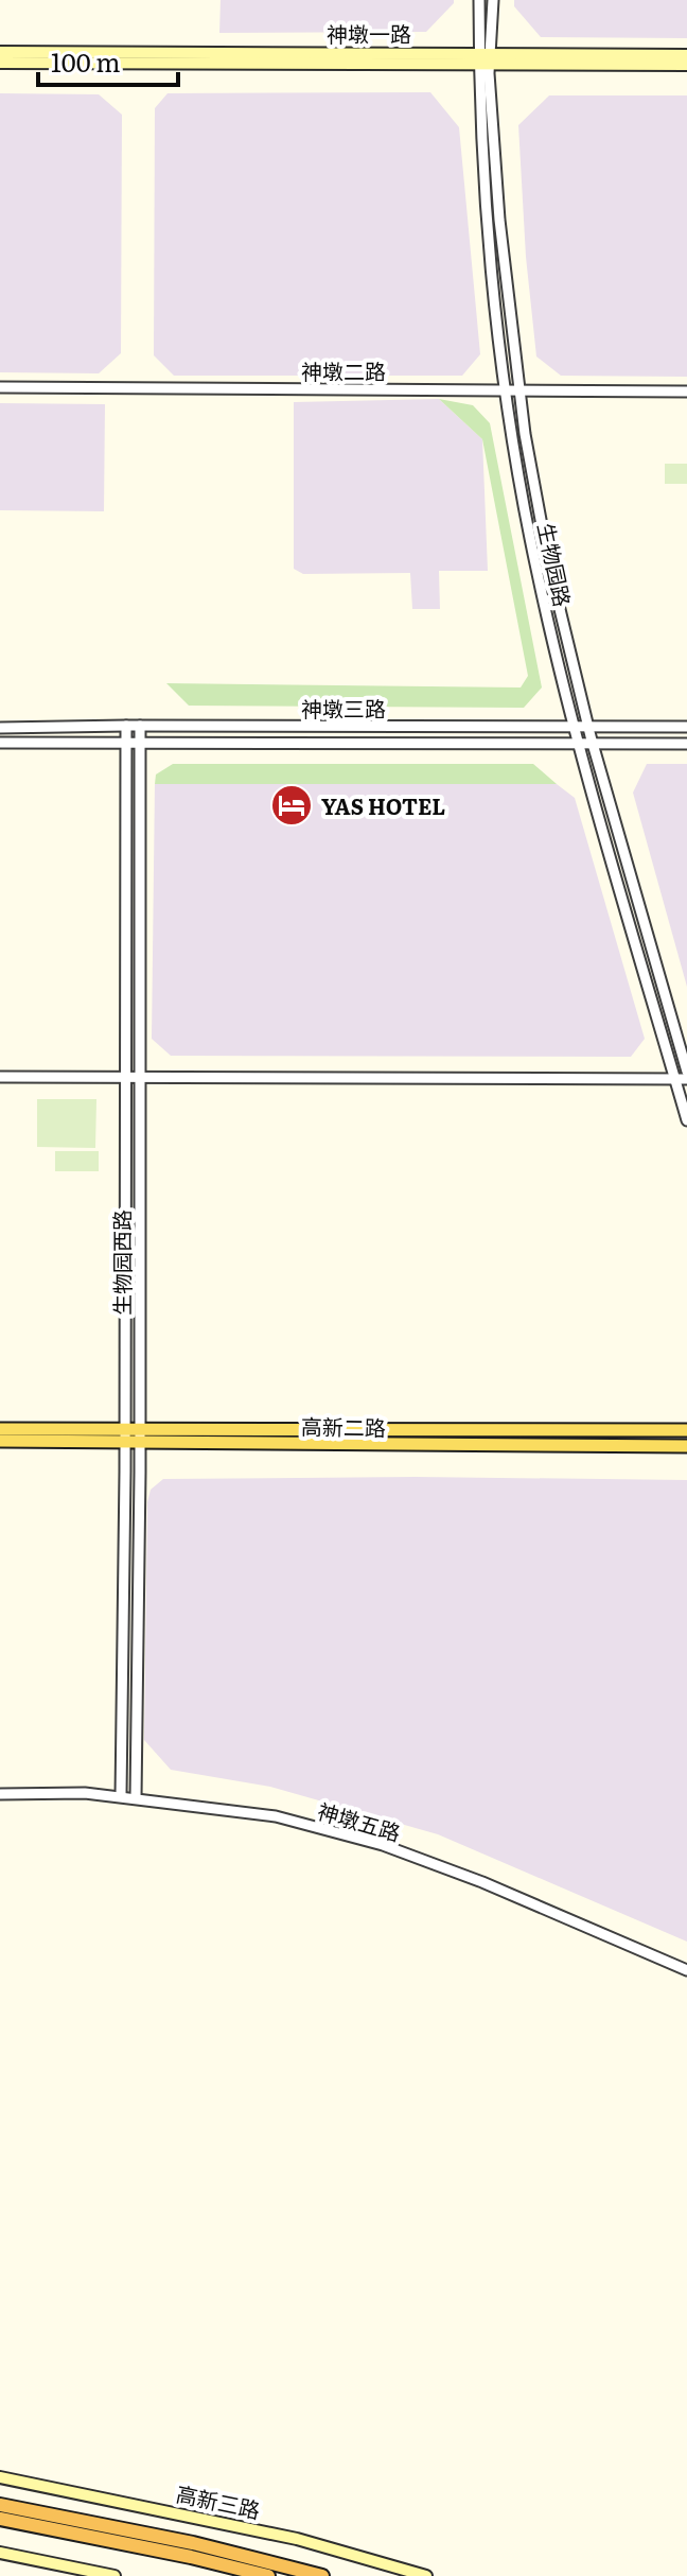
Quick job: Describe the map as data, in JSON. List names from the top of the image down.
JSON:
{
  "streets": {
    "main road": ["神墩一路", "高新二路", "高新三路"],
    "street": [
      "神墩二路",
      "生物园路",
      "神墩三路",
      "生物园西路",
      "神墩五路"
    ]
  },
  "crossings": [
    ["神墩一路", "生物园路"],
    ["神墩二路", "生物园路"],
    ["生物园路", "神墩三路"],
    ["神墩三路", "生物园西路"],
    ["生物园西路", "高新二路"],
    ["生物园西路", "神墩五路"]
  ],
  "places": {
    "hotel": ["YAS HOTEL"]
  },
  "scale_bar": "100 m"
}
